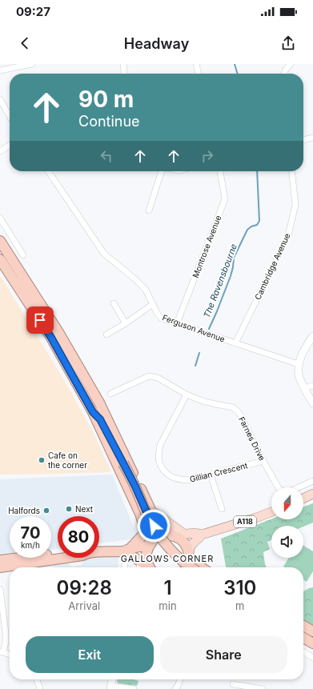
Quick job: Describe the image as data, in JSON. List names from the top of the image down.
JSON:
{
  "streets": {
    "main road": ["A118"],
    "street": [
      "Montrose Avenue",
      "Cambridge Avenue",
      "Ferguson Avenue",
      "Farnes Drive",
      "Gillian Crescent"
    ]
  },
  "crossings": [
    ["Montrose Avenue", "Ferguson Avenue"],
    ["Cambridge Avenue", "Ferguson Avenue"],
    ["Farnes Drive", "Gillian Crescent"]
  ],
  "districts": ["GALLOWS CORNER"],
  "water": ["The Ravensbourne"],
  "places": ["Cafe on the corner", "Next", "Halfords"],
  "north": "bottom",
  "page": {
    "status": "09:27",
    "header": "Headway",
    "turn": ["90 m", "Continue"],
    "speed": "70 km/h",
    "limit": "80",
    "eta": [
      "09:28",
      "Arrival",
      "1",
      "min",
      "310",
      "m"
    ],
    "buttons": ["Exit", "Share"]
  }
}
